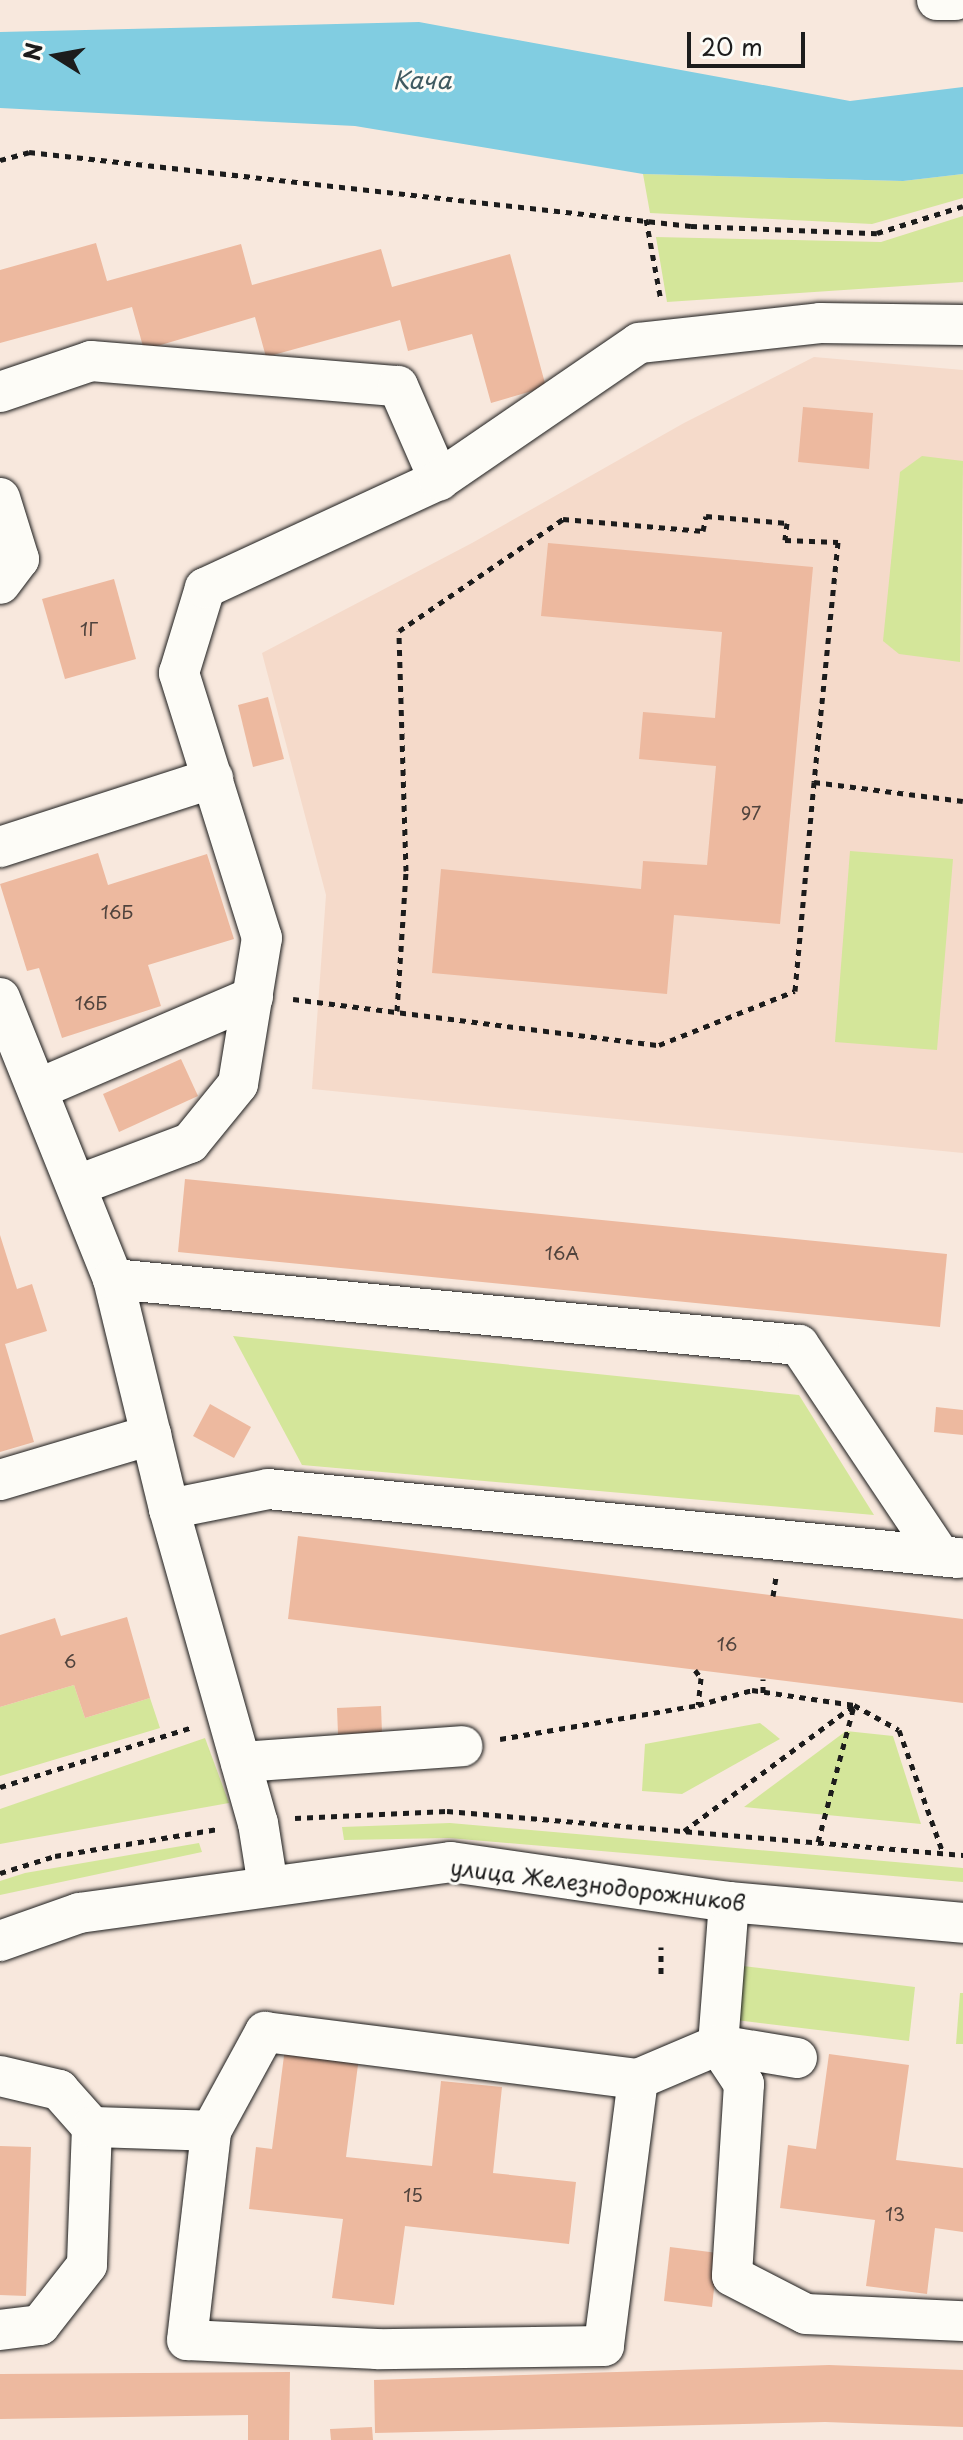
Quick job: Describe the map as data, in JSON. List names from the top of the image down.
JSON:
{
  "streets": {
    "street": ["улица Железнодорожников"]
  },
  "water": ["Кача"],
  "house_numbers": [
    "1Г",
    "97",
    "16Б",
    "16Б",
    "16А",
    "16",
    "6",
    "15",
    "13"
  ],
  "scale_bar": "20 m",
  "north": "left"
}
